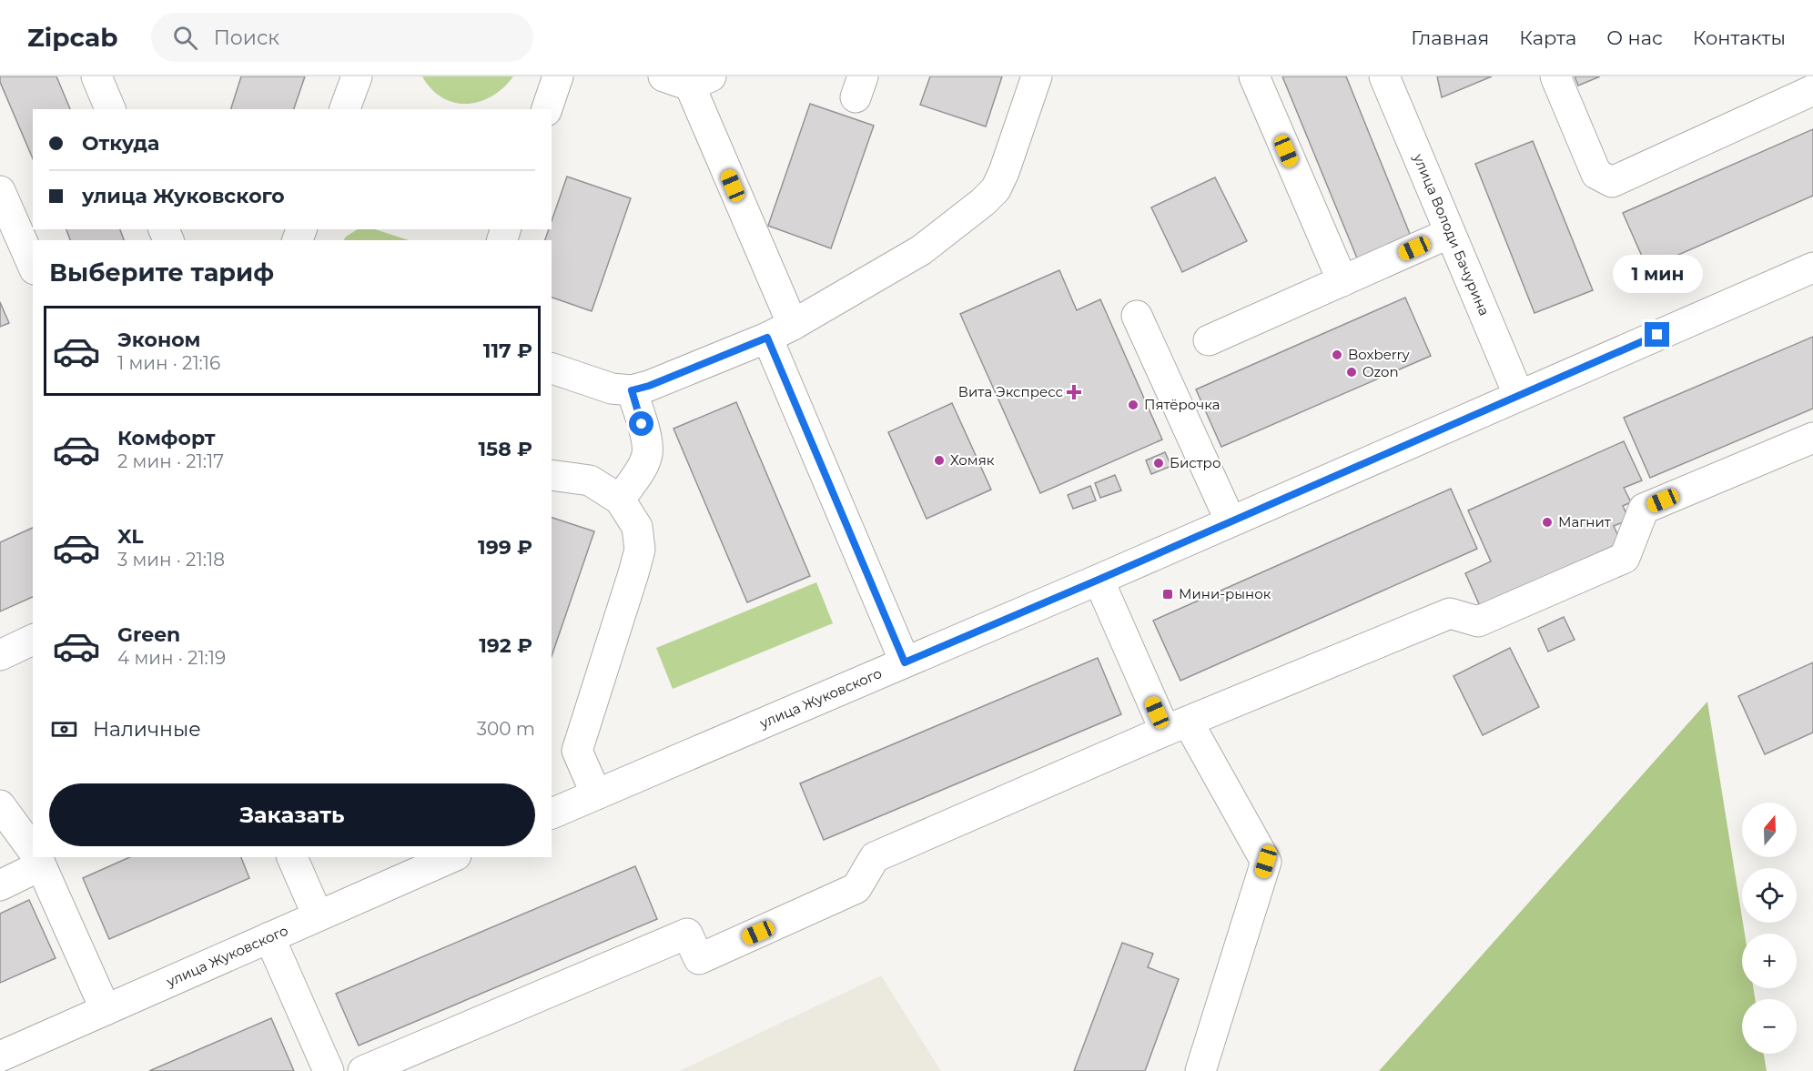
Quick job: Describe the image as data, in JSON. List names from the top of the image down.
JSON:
{
  "streets": {
    "street": ["улица Володи Бачурина", "улица Жуковского"]
  },
  "crossings": [
    ["улица Володи Бачурина", "улица Жуковского"]
  ],
  "places": {
    "other": [
      "Boxberry",
      "Ozon",
      "Пятёрочка",
      "Хомяк",
      "Бистро",
      "Магнит"
    ],
    "health": ["Вита Экспресс"],
    "transit": ["Мини-рынок"]
  },
  "north": "top",
  "page": {
    "header": "Zipcab",
    "search": "Поиск",
    "nav": [
      "Главная",
      "Карта",
      "О нас",
      "Контакты"
    ],
    "banner": ["Откуда", "улица Жуковского"],
    "heading": "Выберите тариф",
    "bubble": "1 мин",
    "list": [
      {
        "name": "Эконом",
        "note": "1 мин · 21:16",
        "value": "117 ₽"
      },
      {
        "name": "Комфорт",
        "note": "2 мин · 21:17",
        "value": "158 ₽"
      },
      {
        "name": "XL",
        "note": "3 мин · 21:18",
        "value": "199 ₽"
      },
      {
        "name": "Green",
        "note": "4 мин · 21:19",
        "value": "192 ₽"
      }
    ],
    "pay": ["Наличные", "300 m"],
    "buttons": "Заказать",
    "map_buttons": ["+", "−"]
  }
}
